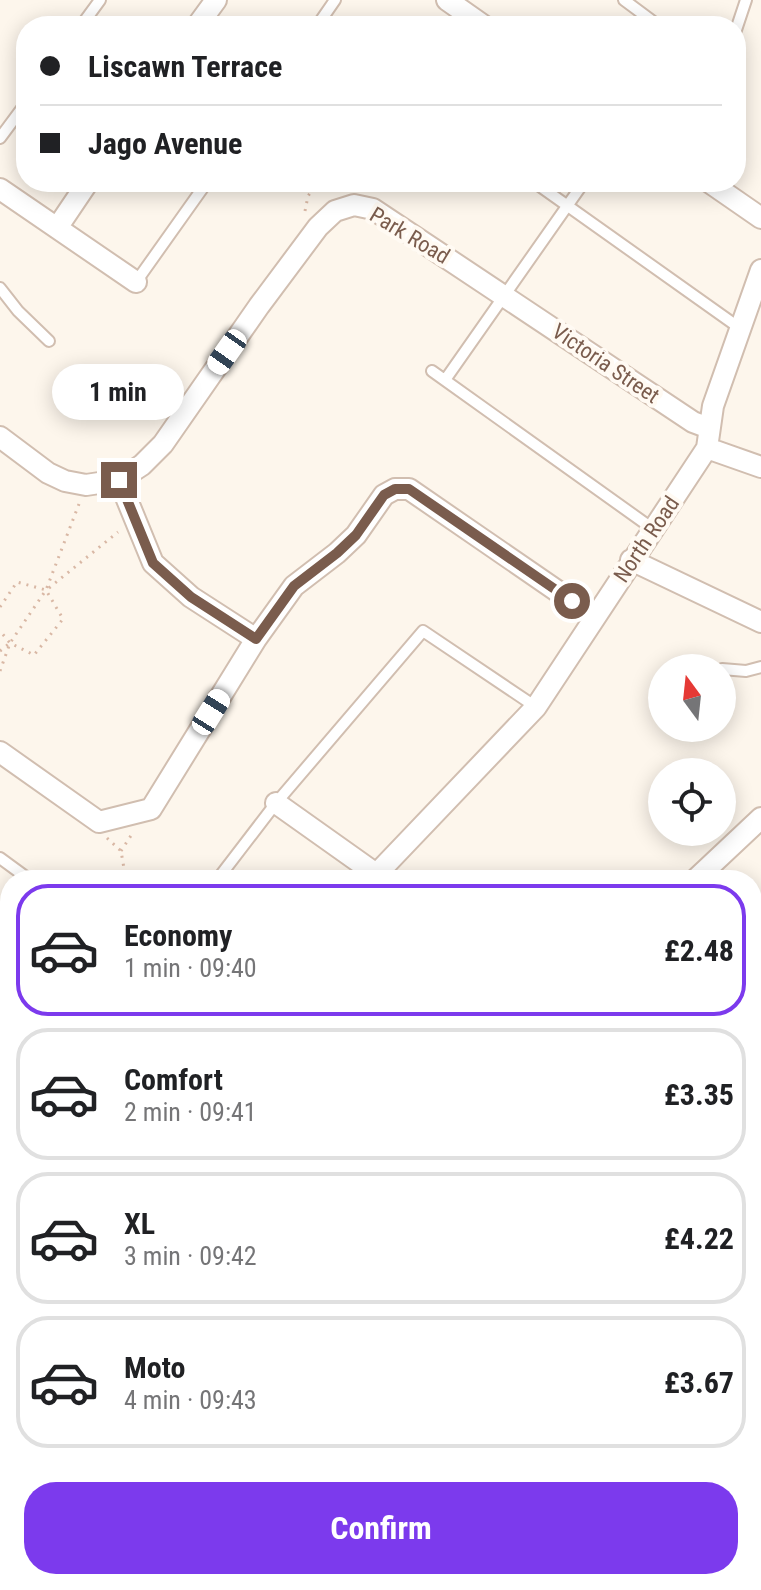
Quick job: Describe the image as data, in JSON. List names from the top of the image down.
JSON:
{
  "streets": {
    "street": ["Park Road", "Victoria Street", "North Road"]
  },
  "crossings": [
    ["Park Road", "Victoria Street"],
    ["Victoria Street", "North Road"]
  ],
  "north": "top",
  "page": {
    "banner": ["Liscawn Terrace", "Jago Avenue"],
    "bubble": "1 min",
    "list": [
      {
        "name": "Economy",
        "note": "1 min · 09:40",
        "value": "£2.48"
      },
      {
        "name": "Comfort",
        "note": "2 min · 09:41",
        "value": "£3.35"
      },
      {
        "name": "XL",
        "note": "3 min · 09:42",
        "value": "£4.22"
      },
      {
        "name": "Moto",
        "note": "4 min · 09:43",
        "value": "£3.67"
      }
    ],
    "buttons": "Confirm"
  }
}
